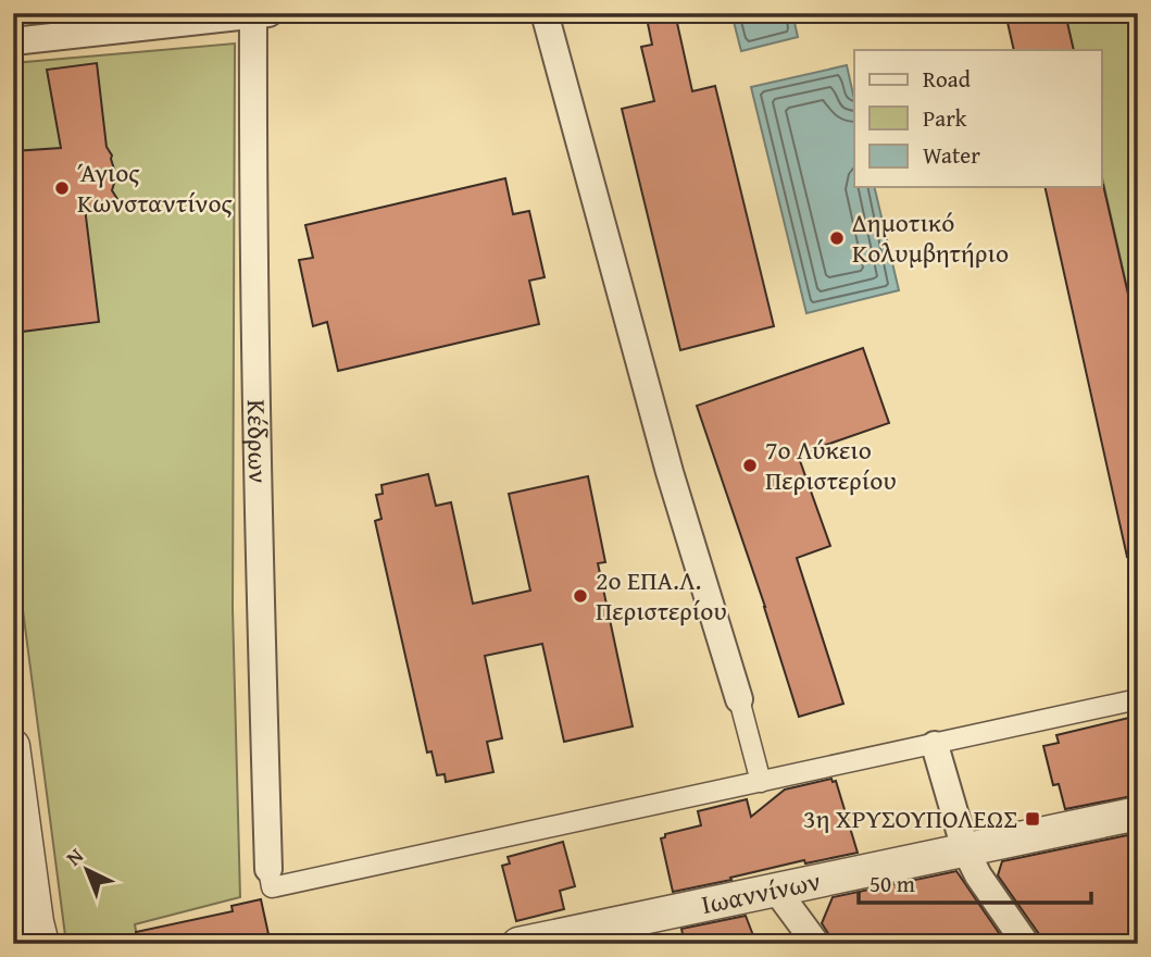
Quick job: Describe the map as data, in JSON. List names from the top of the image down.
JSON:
{
  "streets": {
    "street": ["Κέδρων", "Ιωαννίνων"]
  },
  "places": {
    "other": [
      "Άγιος Κωνσταντίνος",
      "Δημοτικό Κολυμβητήριο",
      "7ο Λύκειο Περιστερίου",
      "2ο ΕΠΑ.Λ. Περιστερίου"
    ],
    "transit": ["3η ΧΡΥΣΟΥΠΟΛΕΩΣ"]
  },
  "legend": ["Road", "Park", "Water"],
  "scale_bar": "50 m",
  "north": "top left"
}
